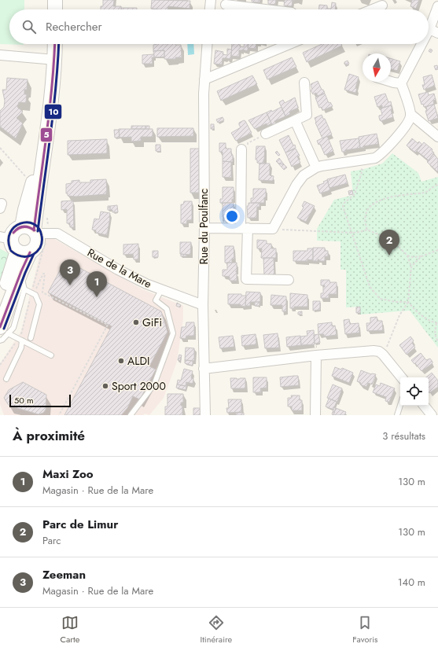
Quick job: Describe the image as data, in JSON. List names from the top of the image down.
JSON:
{
  "streets": {
    "street": ["Rue du Poulfanc", "Rue de la Mare"]
  },
  "crossings": [
    ["Rue du Poulfanc", "Rue de la Mare"]
  ],
  "places": ["GiFi", "ALDI", "Sport 2000"],
  "lines": ["transit line 5", "transit line 10"],
  "scale_bar": "50 m",
  "north": "bottom",
  "page": {
    "search": "Rechercher",
    "pins": ["2", "3", "1"],
    "scale": "50 m",
    "heading": ["À proximité", "3 résultats"],
    "list": [
      {
        "mark": "1",
        "name": "Maxi Zoo",
        "note": "Magasin · Rue de la Mare",
        "value": "130 m"
      },
      {
        "mark": "2",
        "name": "Parc de Limur",
        "note": "Parc",
        "value": "130 m"
      },
      {
        "mark": "3",
        "name": "Zeeman",
        "note": "Magasin · Rue de la Mare",
        "value": "140 m"
      }
    ],
    "nav": ["Carte", "Itinéraire", "Favoris"]
  }
}
